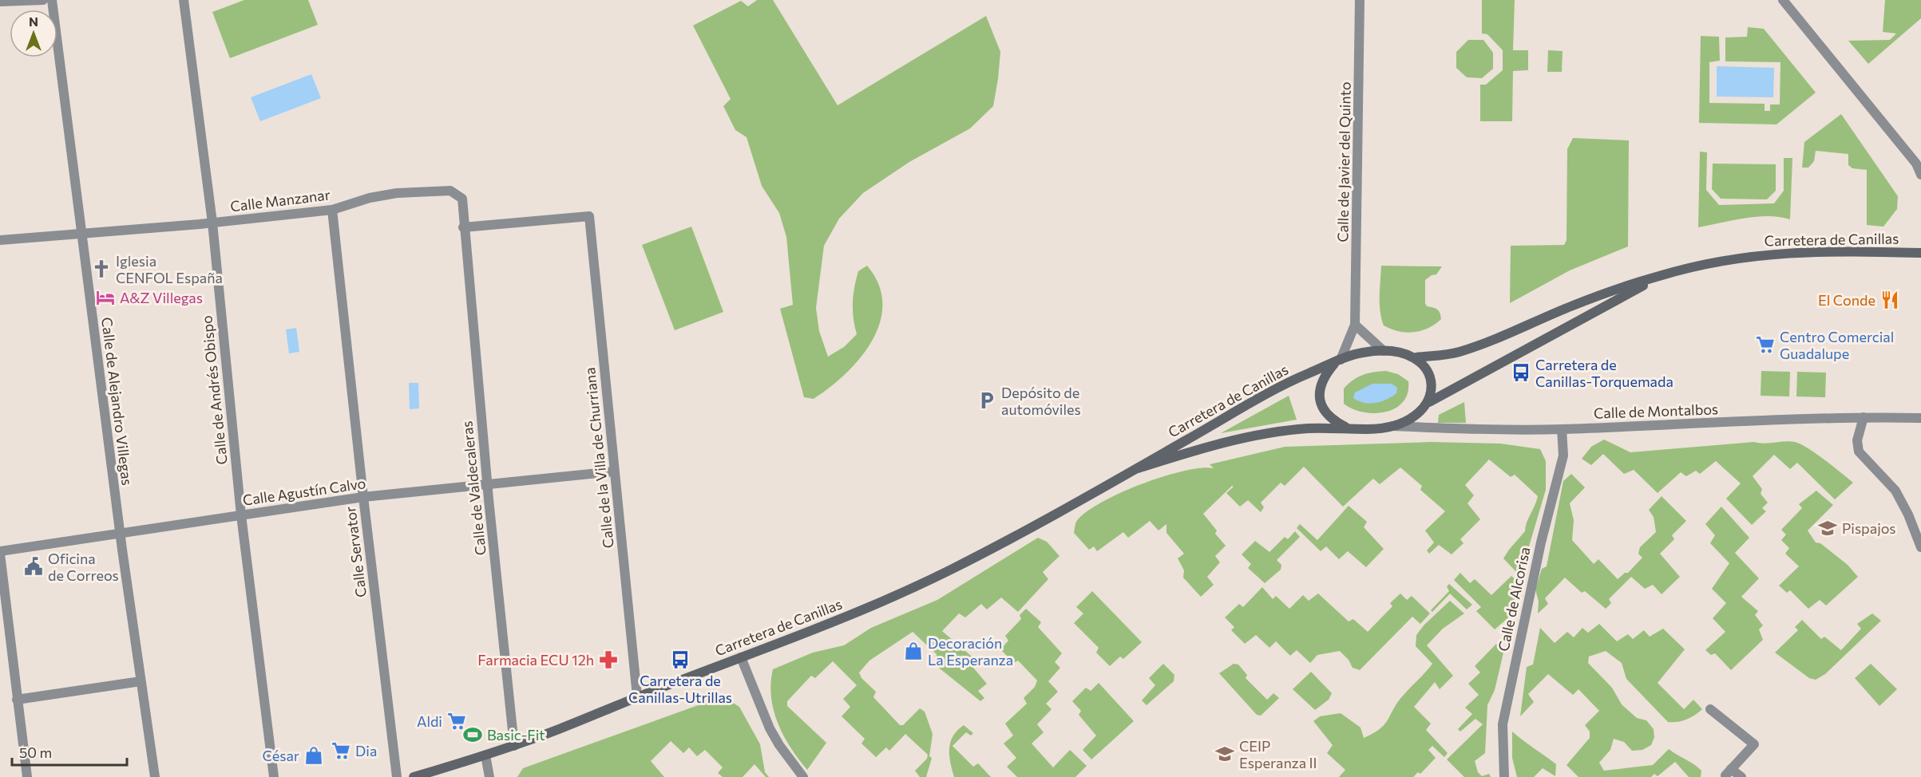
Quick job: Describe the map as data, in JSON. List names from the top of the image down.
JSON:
{
  "streets": {
    "street": [
      "Calle de Javier del Quinto",
      "Calle Manzanar",
      "Carretera de Canillas",
      "Calle de Andrés Obispo",
      "Calle de Alejandro Villegas",
      "Calle de Montalbos",
      "Calle de la Villa de Churriana",
      "Calle de Valdecaleras",
      "Calle Agustín Calvo",
      "Calle Servator",
      "Calle de Alcorisa"
    ]
  },
  "crossings": [
    ["Calle de Javier del Quinto", "Carretera de Canillas"],
    ["Calle de Javier del Quinto", "Calle de Montalbos"],
    ["Calle Manzanar", "Calle de Andrés Obispo"],
    ["Calle Manzanar", "Calle de Alejandro Villegas"],
    ["Calle Manzanar", "Calle de la Villa de Churriana"],
    ["Calle Manzanar", "Calle de Valdecaleras"],
    ["Calle Manzanar", "Calle Servator"],
    ["Carretera de Canillas", "Calle de Montalbos"],
    ["Carretera de Canillas", "Calle de la Villa de Churriana"],
    ["Carretera de Canillas", "Calle de Valdecaleras"],
    ["Calle de Andrés Obispo", "Calle Agustín Calvo"],
    ["Calle de Alejandro Villegas", "Calle Agustín Calvo"],
    ["Calle de Montalbos", "Calle de Alcorisa"],
    ["Calle de la Villa de Churriana", "Calle de Valdecaleras"],
    ["Calle de la Villa de Churriana", "Calle Agustín Calvo"],
    ["Calle de Valdecaleras", "Calle Agustín Calvo"],
    ["Calle Agustín Calvo", "Calle Servator"]
  ],
  "places": {
    "church": ["Iglesia CENFOL España"],
    "hotel": ["A&Z Villegas"],
    "restaurant": ["El Conde"],
    "supermarket": ["Centro Comercial Guadalupe", "Aldi", "Dia"],
    "bus stop": ["Carretera de Canillas-Torquemada", "Carretera de Canillas-Utrillas"],
    "parking": ["Depósito de automóviles"],
    "school or university": ["Pispajos", "CEIP Esperanza II"],
    "public building": ["Oficina de Correos"],
    "shop": ["Decoración La Esperanza", "César"],
    "pharmacy": ["Farmacia ECU 12h"],
    "sports": ["Basic-Fit"]
  },
  "scale_bar": "50 m",
  "north": "top"
}
